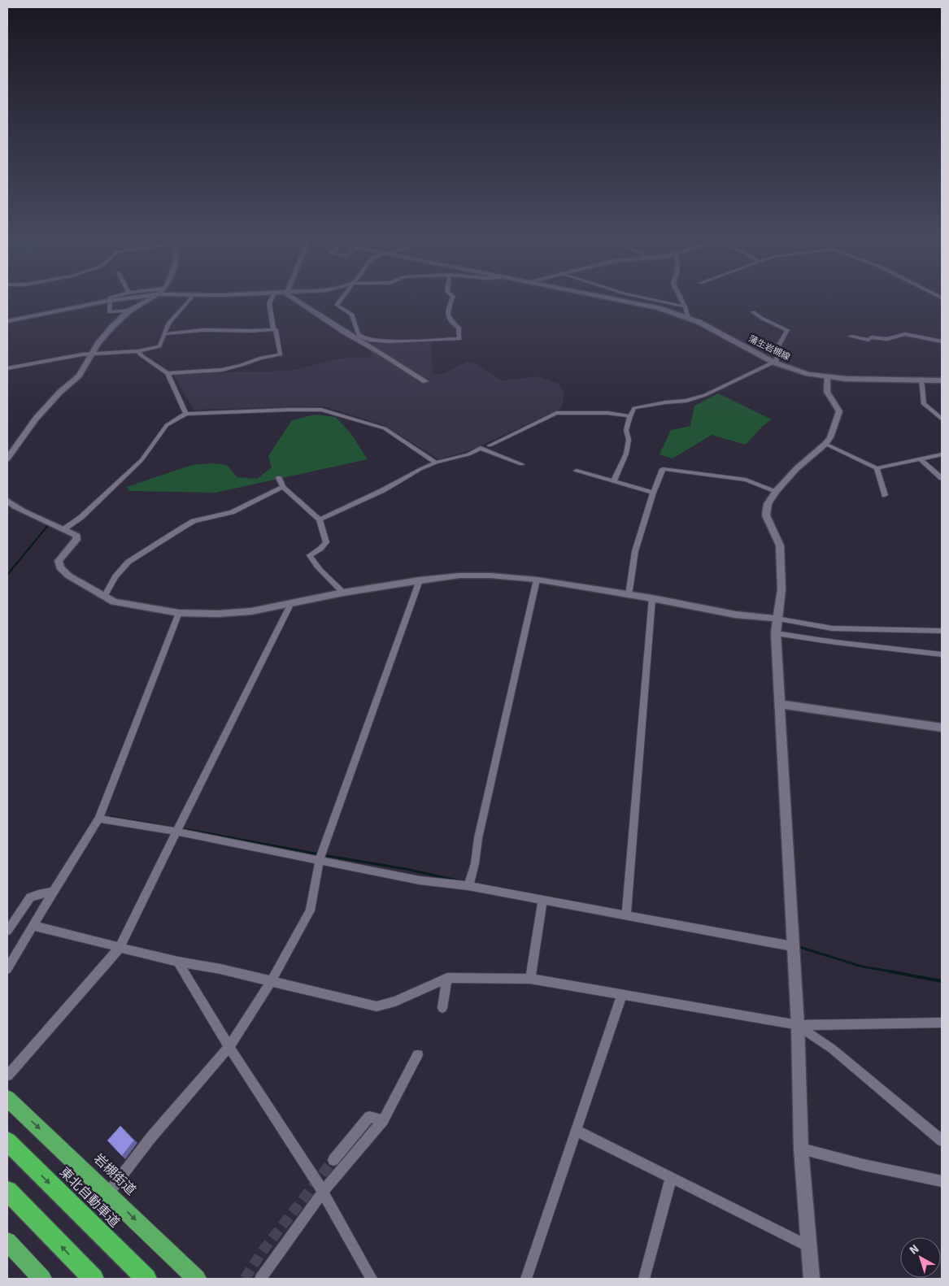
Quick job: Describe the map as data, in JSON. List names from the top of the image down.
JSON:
{
  "streets": {
    "highway": ["岩槻街道", "東北自動車道"],
    "main road": ["蒲生岩槻線"]
  },
  "north": "top left"
}
